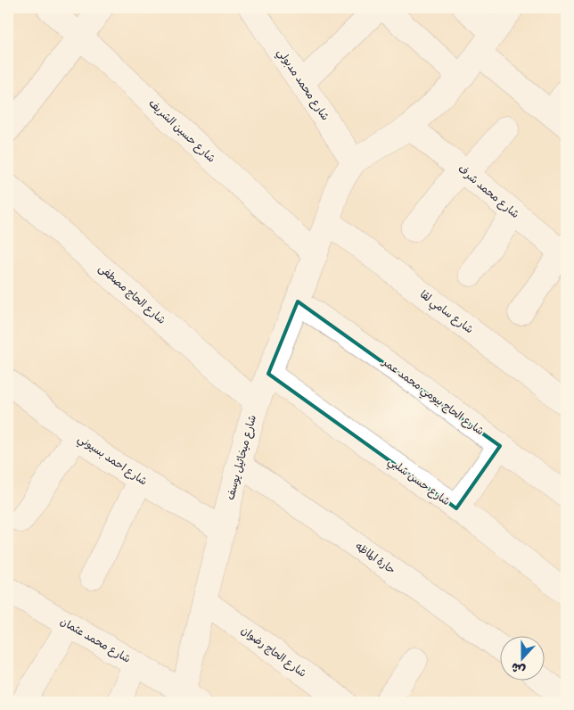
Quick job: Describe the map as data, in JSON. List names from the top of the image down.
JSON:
{
  "streets": {
    "street": [
      "شارع محمد مدبولي",
      "شارع حسين الشريف",
      "شارع محمد شرف",
      "شارع الحاج مصطفى",
      "شارع سامي لقا",
      "شارع الحاج بيومي محمد عمر",
      "شارع ميخائيل يوسف",
      "شارع احمد بسيوني",
      "شارع حسن شلبي",
      "حارة الماظه",
      "شارع محمد عثمان",
      "شارع الحاج رضوان"
    ]
  },
  "crossings": [
    ["شارع محمد مدبولي", "شارع ميخائيل يوسف"],
    ["شارع حسين الشريف", "شارع ميخائيل يوسف"],
    ["شارع الحاج مصطفى", "شارع ميخائيل يوسف"],
    ["شارع سامي لقا", "شارع ميخائيل يوسف"],
    ["شارع الحاج بيومي محمد عمر", "شارع ميخائيل يوسف"],
    ["شارع ميخائيل يوسف", "شارع احمد بسيوني"],
    ["شارع ميخائيل يوسف", "شارع حسن شلبي"],
    ["شارع ميخائيل يوسف", "حارة الماظه"],
    ["شارع ميخائيل يوسف", "شارع محمد عثمان"],
    ["شارع ميخائيل يوسف", "شارع الحاج رضوان"]
  ],
  "north": "bottom"
}
